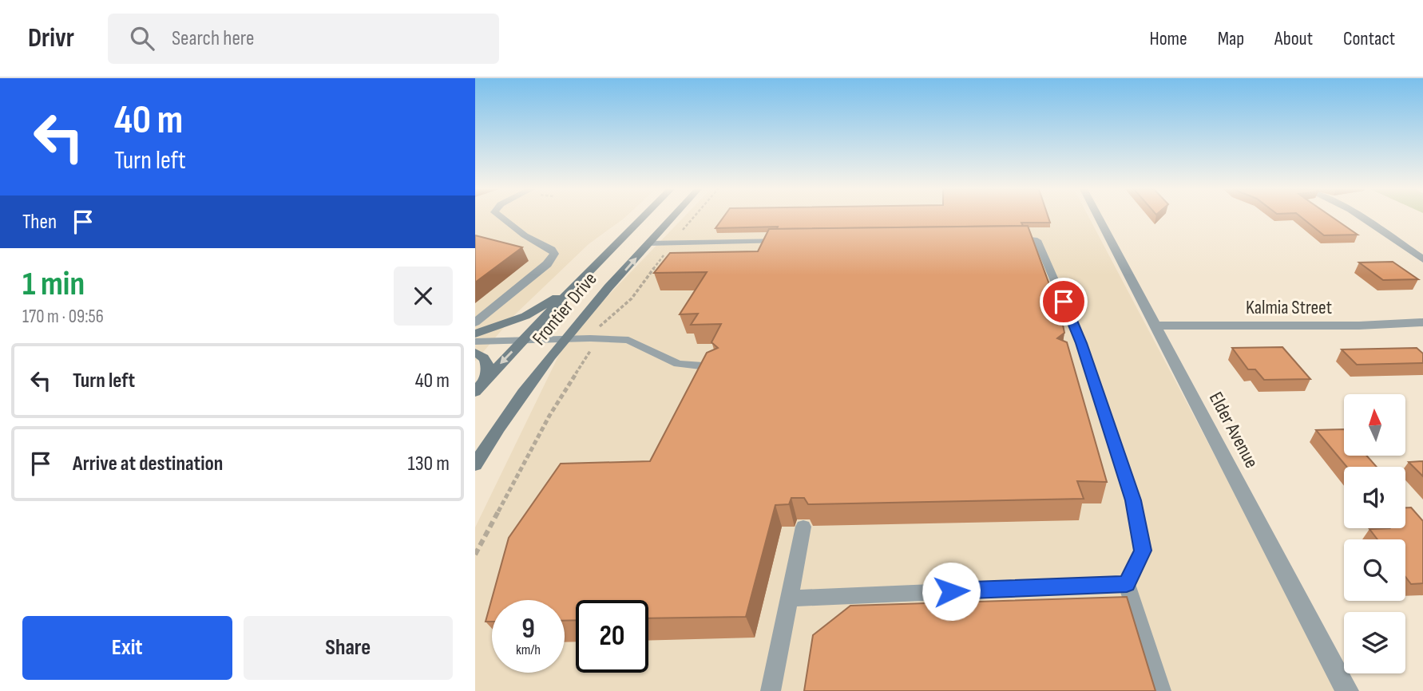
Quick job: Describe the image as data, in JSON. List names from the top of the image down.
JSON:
{
  "streets": {
    "main road": ["Frontier Drive"],
    "street": ["Kalmia Street", "Elder Avenue"]
  },
  "crossings": [
    ["Kalmia Street", "Elder Avenue"]
  ],
  "north": "top",
  "page": {
    "header": "Drivr",
    "search": "Search here",
    "nav": [
      "Home",
      "Map",
      "About",
      "Contact"
    ],
    "turn": ["40 m", "Turn left"],
    "then": "Then",
    "heading": ["1 min", "170 m · 09:56"],
    "list": [
      {
        "name": "Turn left",
        "value": "40 m"
      },
      {
        "name": "Arrive at destination",
        "value": "130 m"
      }
    ],
    "speed": "9 km/h",
    "limit": "20",
    "buttons": ["Exit", "Share"]
  }
}
